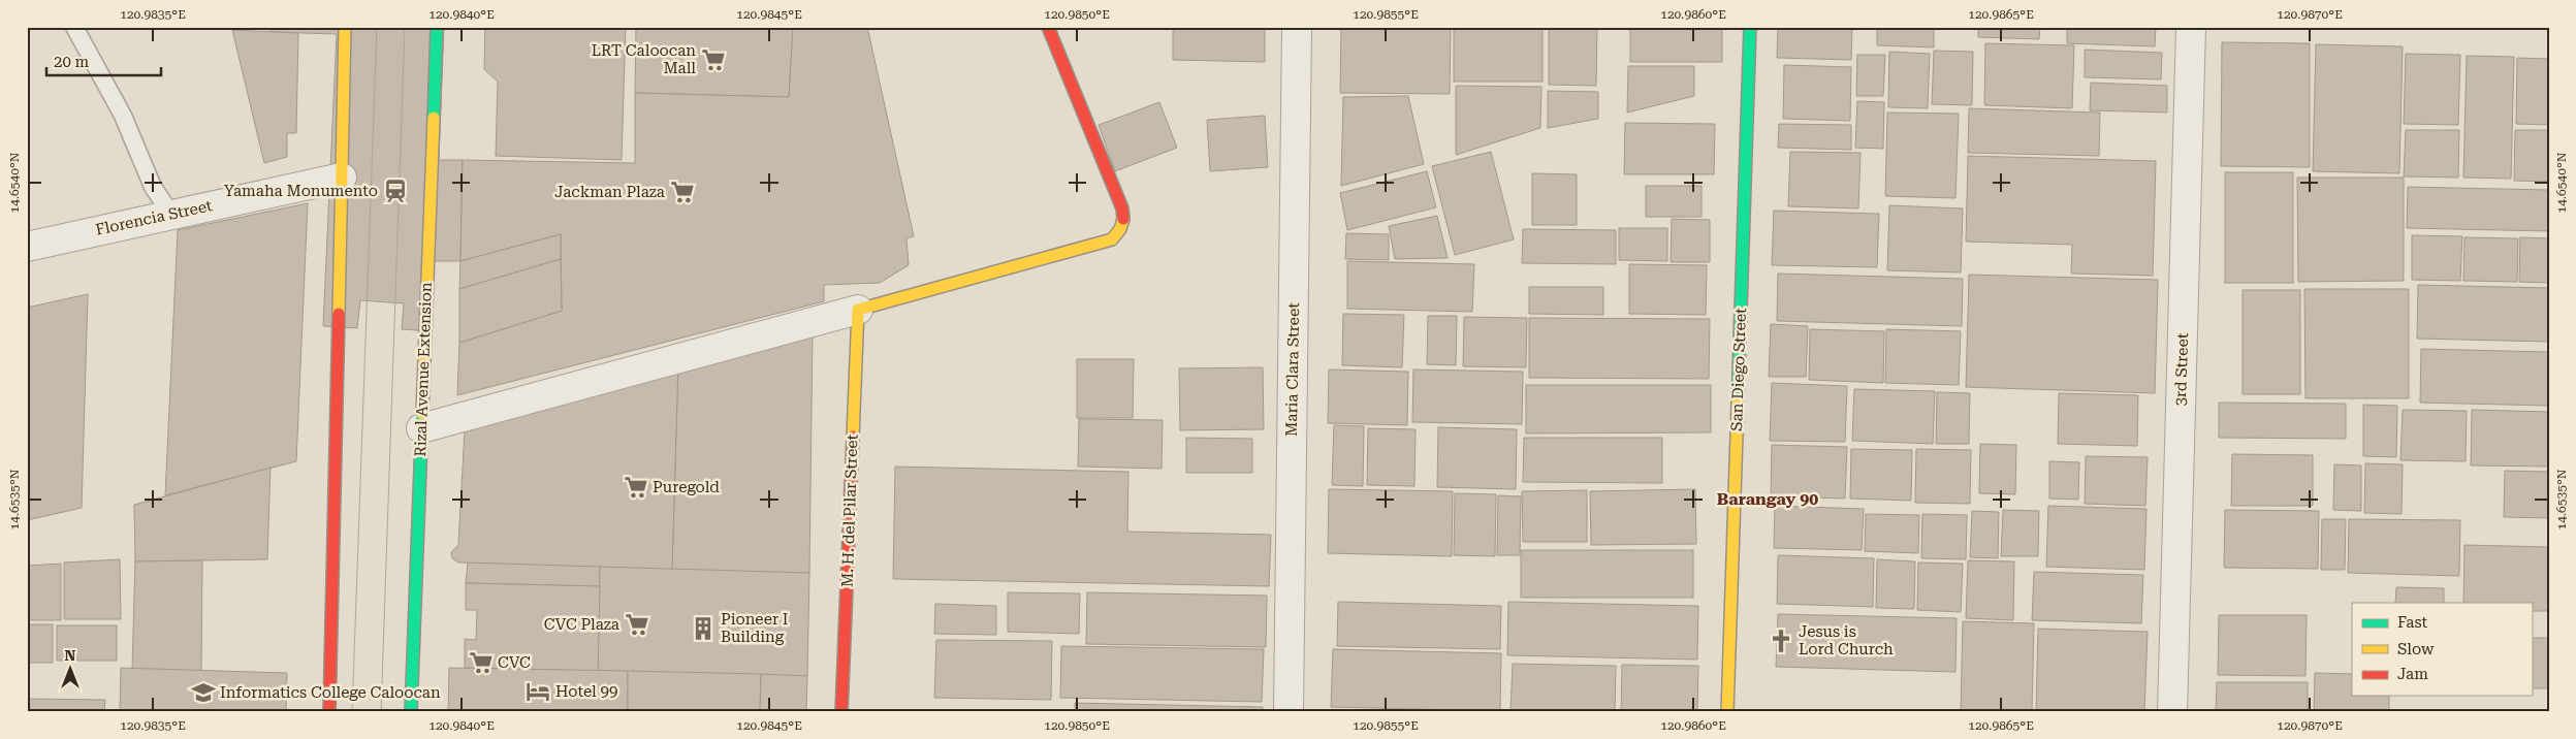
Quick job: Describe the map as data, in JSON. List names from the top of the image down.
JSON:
{
  "streets": {
    "street": [
      "Florencia Street",
      "Rizal Avenue Extension",
      "Maria Clara Street",
      "San Diego Street",
      "3rd Street",
      "M. H. del Pilar Street"
    ]
  },
  "districts": ["Barangay 90"],
  "places": {
    "supermarket": [
      "LRT Caloocan Mall",
      "Jackman Plaza",
      "Puregold",
      "CVC Plaza",
      "CVC"
    ],
    "station": ["Yamaha Monumento"],
    "building": ["Pioneer I Building"],
    "church": ["Jesus is Lord Church"],
    "hotel": ["Hotel 99"],
    "school or university": ["Informatics College Caloocan"]
  },
  "legend": ["Fast", "Slow", "Jam"],
  "scale_bar": "20 m",
  "north": "top",
  "coordinates": [
    "120.9835°E",
    "120.9840°E",
    "120.9845°E",
    "120.9850°E",
    "120.9855°E",
    "120.9860°E",
    "120.9865°E",
    "120.9870°E",
    "14.6540°N",
    "14.6535°N"
  ]
}
